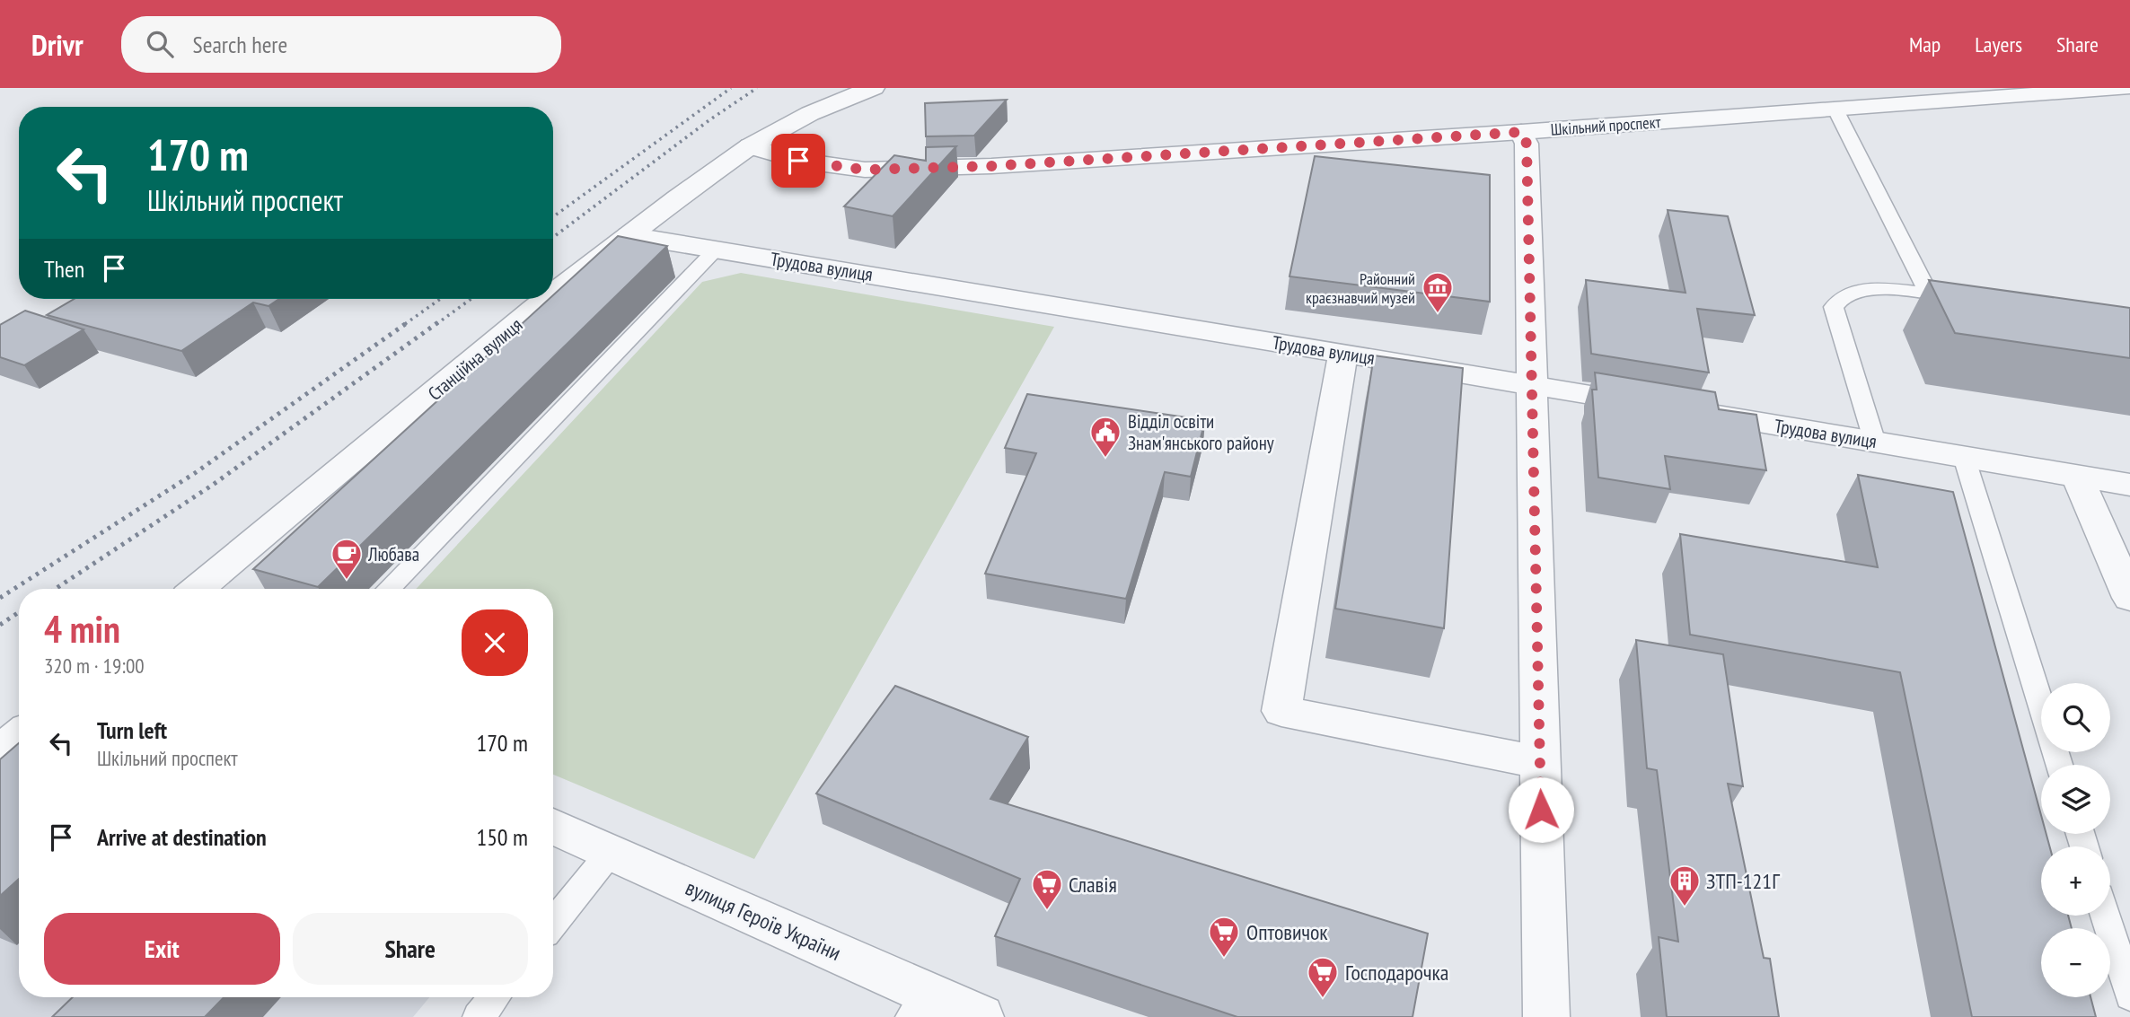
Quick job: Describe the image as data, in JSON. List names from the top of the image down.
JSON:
{
  "streets": {
    "street": [
      "Шкільний проспект",
      "Трудова вулиця",
      "Станційна вулиця",
      "вулиця Героїв України"
    ]
  },
  "crossings": [
    ["Шкільний проспект", "Станційна вулиця"],
    ["Трудова вулиця", "Станційна вулиця"]
  ],
  "places": {
    "museum": ["Районний краєзнавчий музей"],
    "public building": ["Відділ освіти Знам'янського району"],
    "cafe": ["Любава"],
    "building": ["ЗТП-121Г"],
    "supermarket": ["Славія", "Оптовичок", "Господарочка"]
  },
  "page": {
    "header": "Drivr",
    "search": "Search here",
    "nav": ["Map", "Layers", "Share"],
    "turn": ["170 m", "Шкільний проспект"],
    "then": "Then",
    "heading": ["4 min", "320 m · 19:00"],
    "map_buttons": ["+", "−"],
    "list": [
      {
        "name": "Turn left",
        "note": "Шкільний проспект",
        "value": "170 m"
      },
      {
        "name": "Arrive at destination",
        "value": "150 m"
      }
    ],
    "buttons": ["Exit", "Share"]
  }
}
